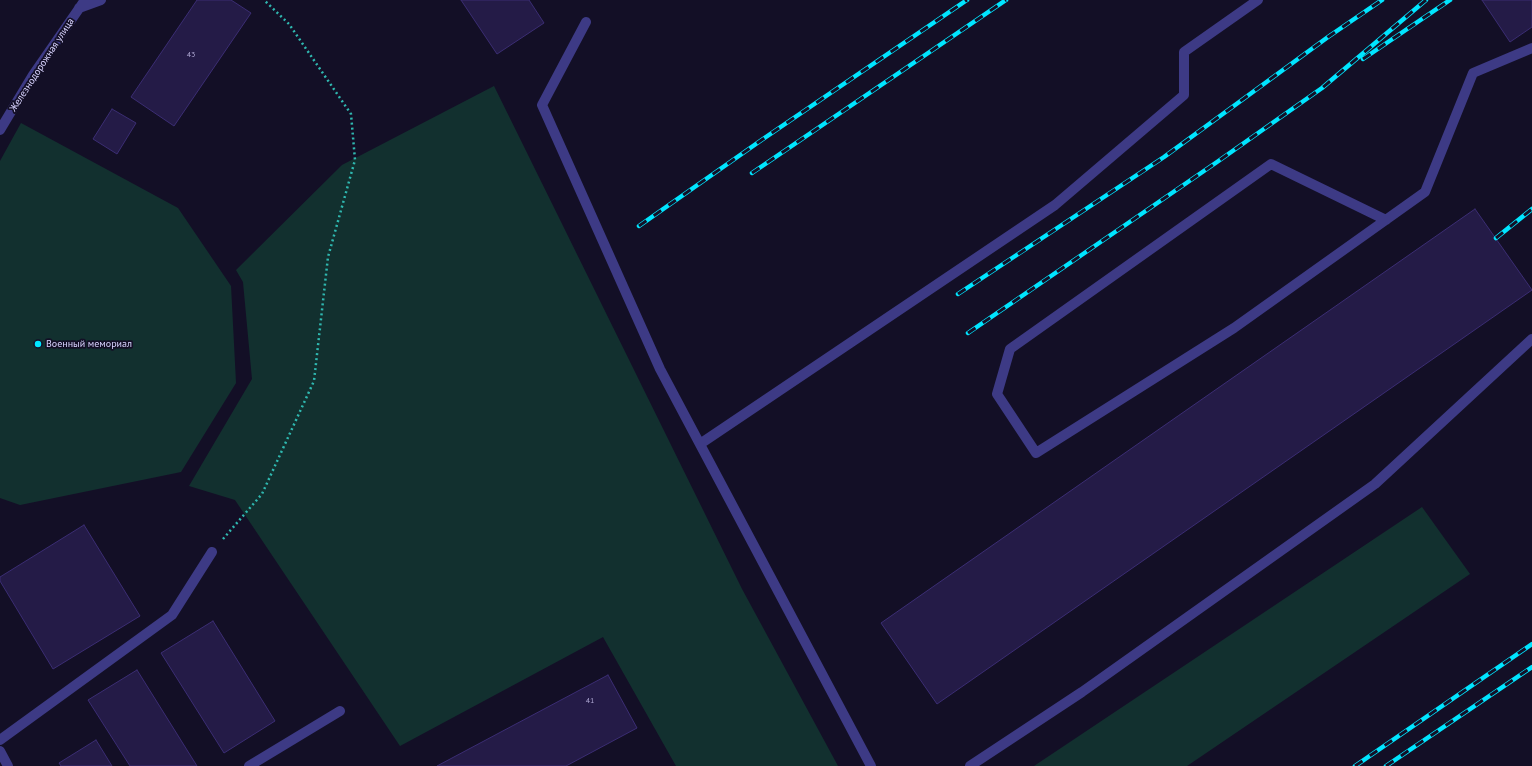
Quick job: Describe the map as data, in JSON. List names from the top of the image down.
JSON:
{
  "streets": {
    "street": ["Железнодорожная улица"]
  },
  "places": ["Военный мемориал"],
  "house_numbers": ["43", "41"]
}
